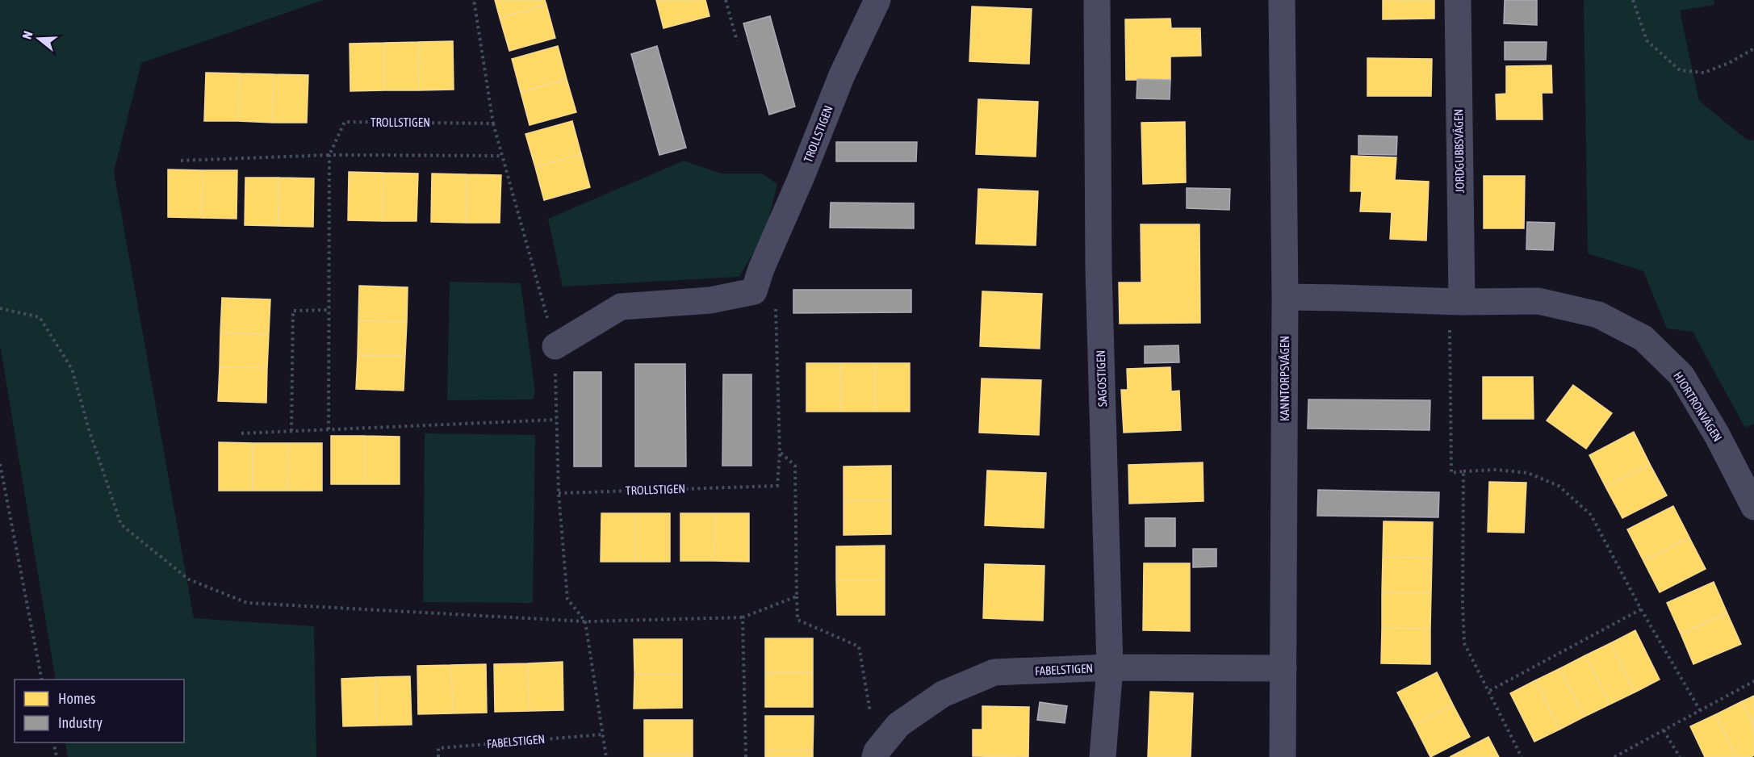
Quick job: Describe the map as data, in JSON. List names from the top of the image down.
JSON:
{
  "streets": {
    "street": [
      "TROLLSTIGEN",
      "JORDGUBBSVÄGEN",
      "SAGOSTIGEN",
      "KANNTORPSVÄGEN",
      "HJORTRONVÄGEN",
      "FABELSTIGEN"
    ]
  },
  "crossings": [
    ["JORDGUBBSVÄGEN", "HJORTRONVÄGEN"],
    ["SAGOSTIGEN", "FABELSTIGEN"],
    ["KANNTORPSVÄGEN", "HJORTRONVÄGEN"],
    ["KANNTORPSVÄGEN", "FABELSTIGEN"]
  ],
  "legend": ["Homes", "Industry"],
  "north": "left"
}
